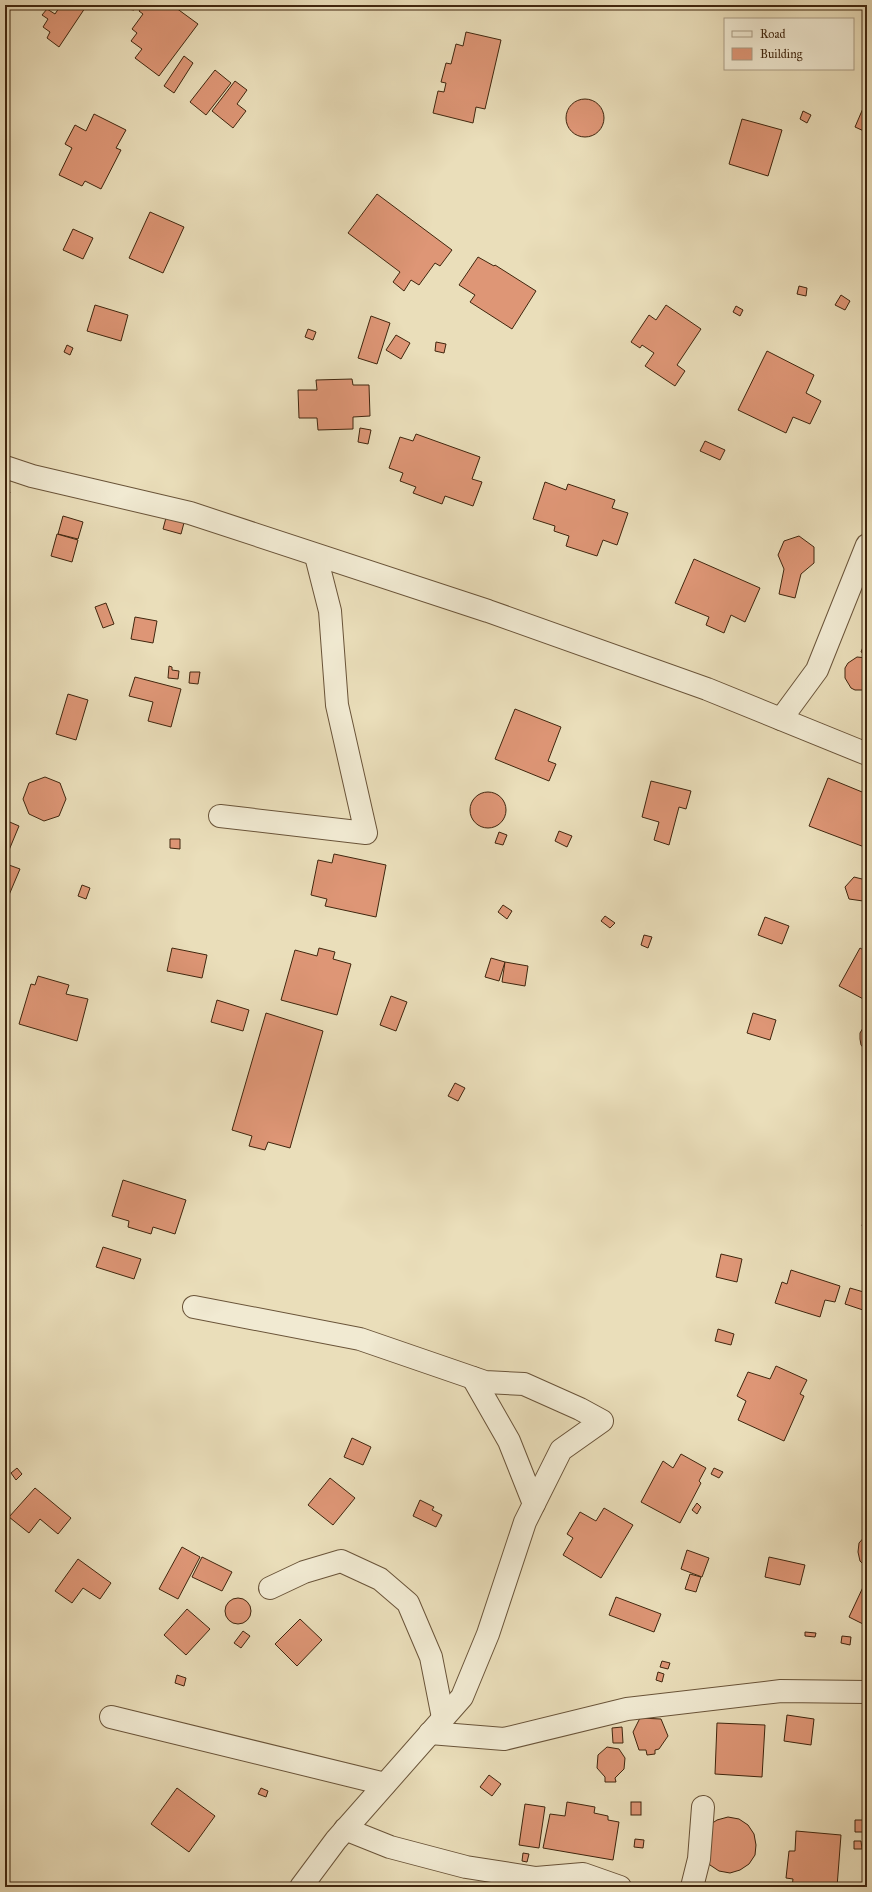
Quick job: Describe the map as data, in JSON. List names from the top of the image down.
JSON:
{
  "legend": ["Road", "Building"]
}
